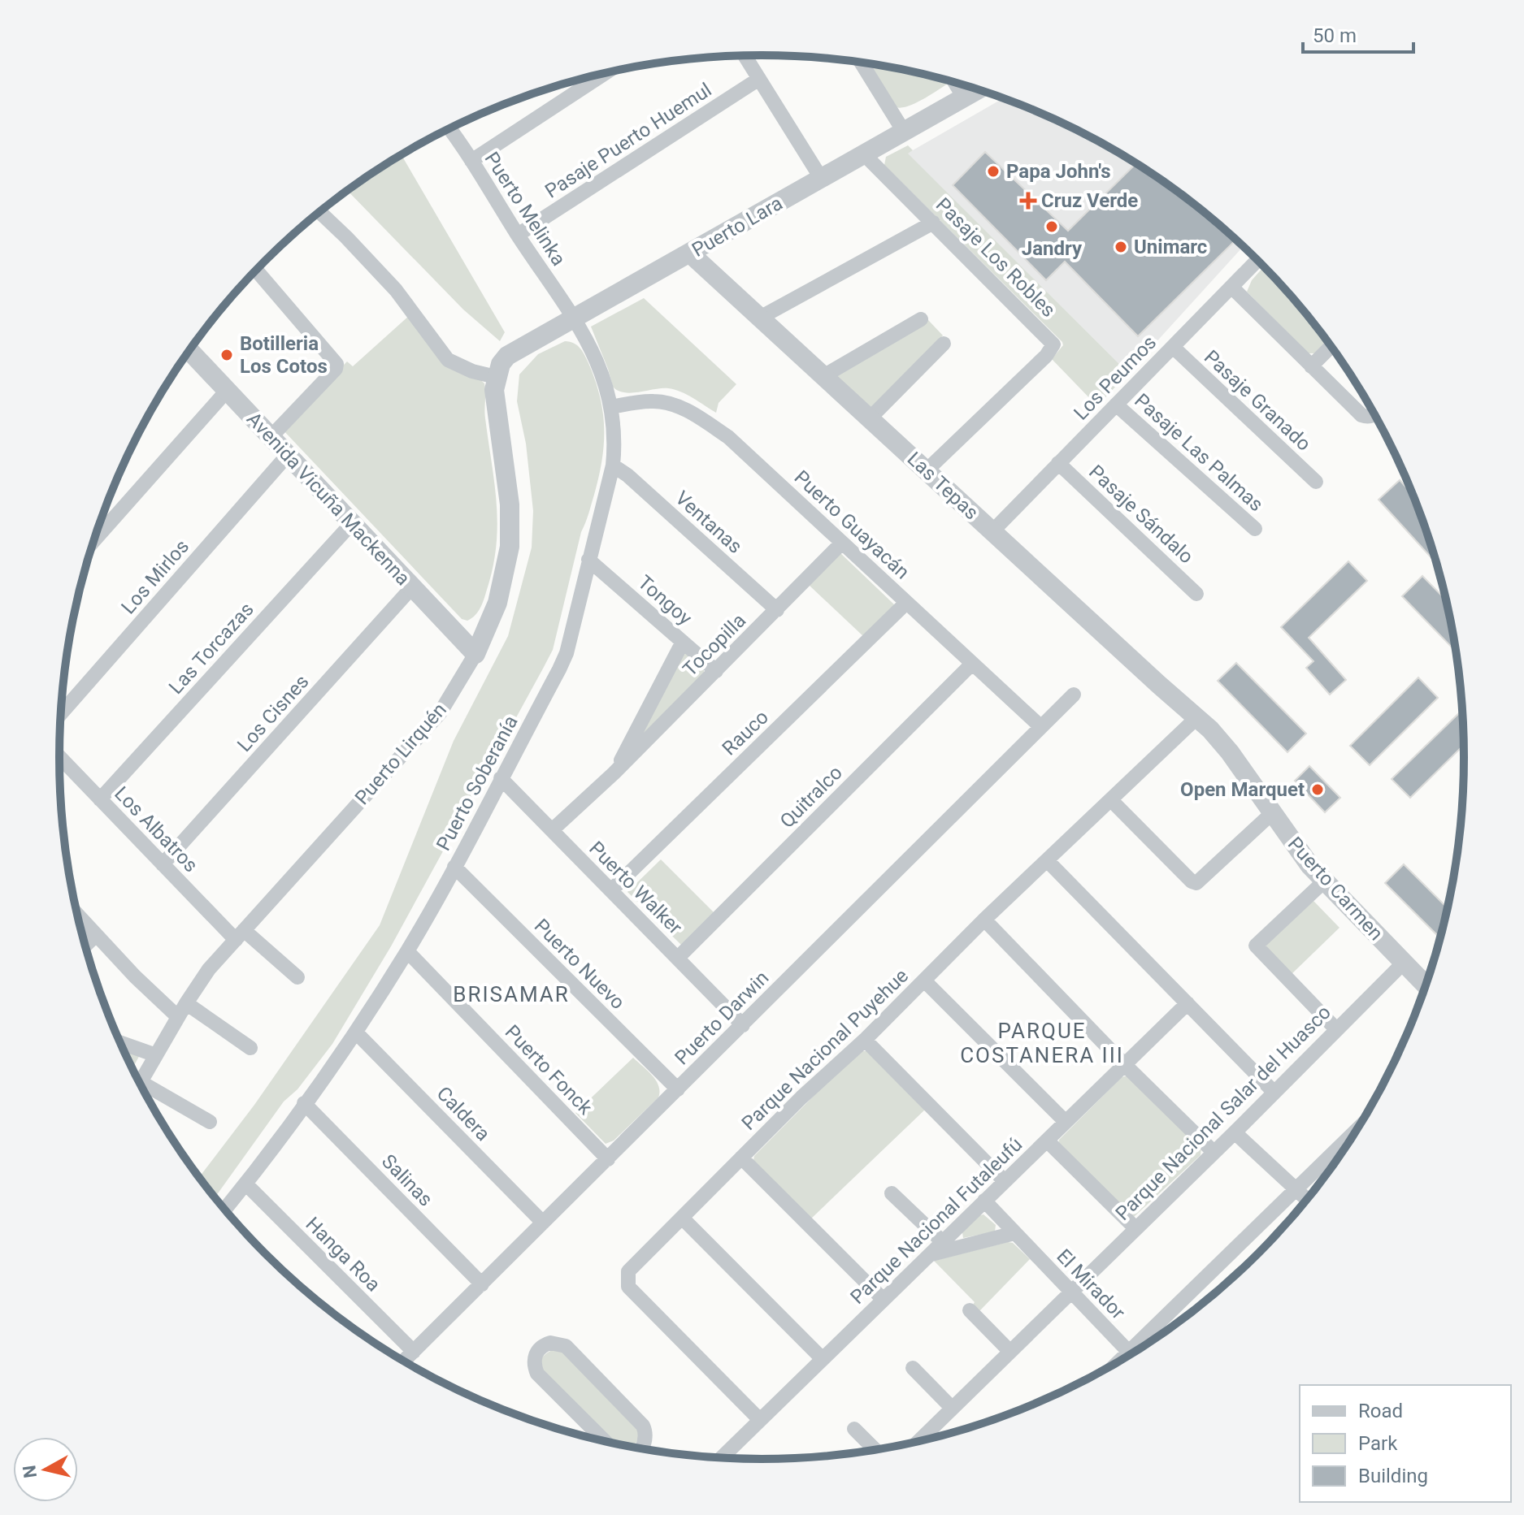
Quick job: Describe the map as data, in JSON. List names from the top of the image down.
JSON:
{
  "streets": {
    "street": [
      "Pasaje Puerto Huemul",
      "Puerto Melinka",
      "Puerto Lara",
      "Pasaje Los Robles",
      "Los Peumos",
      "Pasaje Granado",
      "Pasaje Las Palmas",
      "Las Tepas",
      "Avenida Vicuña Mackenna",
      "Pasaje Sándalo",
      "Ventanas",
      "Puerto Guayacán",
      "Los Mirlos",
      "Tongoy",
      "Tocopilla",
      "Las Torcazas",
      "Los Cisnes",
      "Rauco",
      "Puerto Lirquén",
      "Puerto Soberanía",
      "Quitralco",
      "Los Albatros",
      "Puerto Walker",
      "Puerto Carmen",
      "Puerto Nuevo",
      "Puerto Darwin",
      "Parque Nacional Puyehue",
      "Puerto Fonck",
      "Parque Nacional Salar del Huasco",
      "Caldera",
      "Salinas",
      "Parque Nacional Futaleufú",
      "Hanga Roa",
      "El Mirador"
    ]
  },
  "crossings": [
    ["Pasaje Puerto Huemul", "Puerto Melinka"],
    ["Puerto Melinka", "Puerto Lara"],
    ["Puerto Melinka", "Puerto Soberanía"],
    ["Puerto Lara", "Pasaje Los Robles"],
    ["Puerto Lara", "Las Tepas"],
    ["Puerto Lara", "Puerto Lirquén"],
    ["Puerto Lara", "Puerto Soberanía"],
    ["Pasaje Los Robles", "Las Tepas"],
    ["Los Peumos", "Pasaje Granado"],
    ["Los Peumos", "Pasaje Las Palmas"],
    ["Los Peumos", "Las Tepas"],
    ["Los Peumos", "Pasaje Sándalo"],
    ["Las Tepas", "Puerto Carmen"],
    ["Las Tepas", "Parque Nacional Puyehue"],
    ["Avenida Vicuña Mackenna", "Los Mirlos"],
    ["Avenida Vicuña Mackenna", "Las Torcazas"],
    ["Avenida Vicuña Mackenna", "Los Cisnes"],
    ["Avenida Vicuña Mackenna", "Puerto Lirquén"],
    ["Ventanas", "Tocopilla"],
    ["Ventanas", "Puerto Soberanía"],
    ["Puerto Guayacán", "Tocopilla"],
    ["Puerto Guayacán", "Rauco"],
    ["Puerto Guayacán", "Puerto Soberanía"],
    ["Puerto Guayacán", "Quitralco"],
    ["Puerto Guayacán", "Puerto Darwin"],
    ["Tongoy", "Tocopilla"],
    ["Tongoy", "Puerto Soberanía"],
    ["Tocopilla", "Puerto Walker"],
    ["Las Torcazas", "Los Albatros"],
    ["Los Cisnes", "Los Albatros"],
    ["Rauco", "Puerto Walker"],
    ["Puerto Lirquén", "Los Albatros"],
    ["Puerto Soberanía", "Puerto Walker"],
    ["Puerto Soberanía", "Puerto Nuevo"],
    ["Puerto Soberanía", "Puerto Fonck"],
    ["Puerto Soberanía", "Caldera"],
    ["Puerto Soberanía", "Salinas"],
    ["Puerto Soberanía", "Hanga Roa"],
    ["Quitralco", "Puerto Walker"],
    ["Puerto Walker", "Puerto Darwin"],
    ["Puerto Carmen", "Parque Nacional Puyehue"],
    ["Puerto Carmen", "Parque Nacional Salar del Huasco"],
    ["Puerto Nuevo", "Puerto Darwin"],
    ["Puerto Darwin", "Puerto Fonck"],
    ["Puerto Darwin", "Caldera"],
    ["Puerto Darwin", "Salinas"],
    ["Puerto Darwin", "Hanga Roa"],
    ["Parque Nacional Puyehue", "Parque Nacional Futaleufú"],
    ["Parque Nacional Salar del Huasco", "El Mirador"],
    ["Parque Nacional Futaleufú", "El Mirador"]
  ],
  "districts": ["BRISAMAR", "PARQUE COSTANERA III"],
  "places": {
    "other": [
      "Papa John's",
      "Jandry",
      "Unimarc",
      "Botilleria Los Cotos",
      "Open Marquet"
    ],
    "health": ["Cruz Verde"]
  },
  "legend": ["Road", "Park", "Building"],
  "scale_bar": "50 m",
  "north": "left"
}
